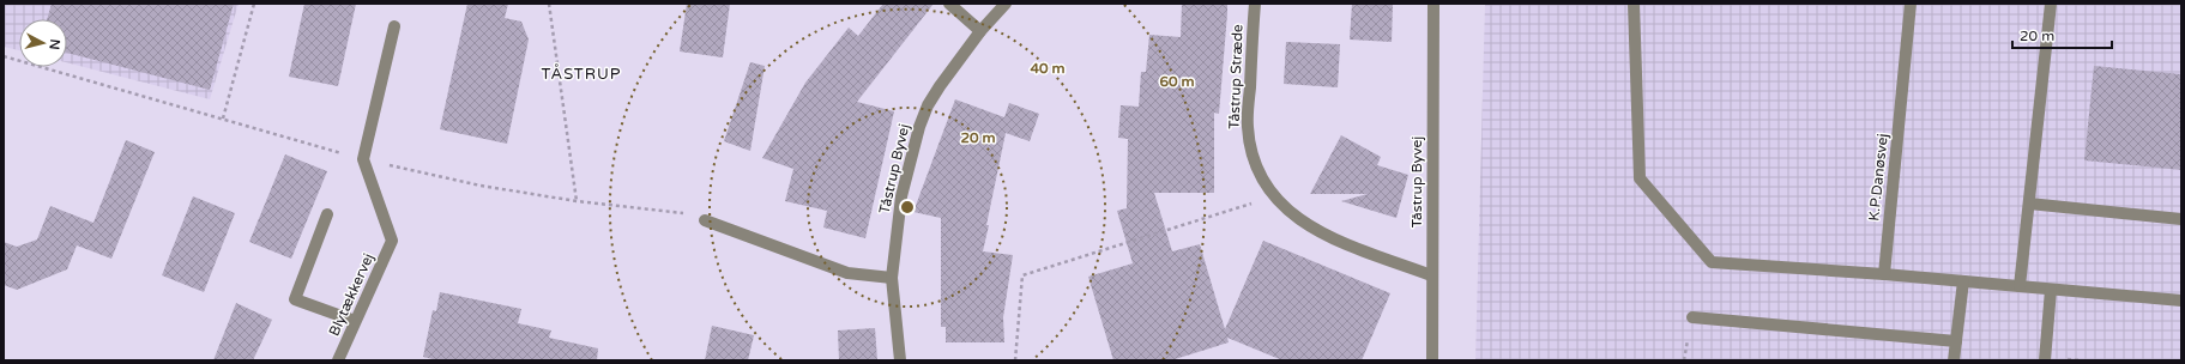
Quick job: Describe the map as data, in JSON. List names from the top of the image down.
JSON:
{
  "streets": {
    "street": [
      "Tåstrup Stræde",
      "Tåstrup Byvej",
      "K.P.Danøsvej",
      "Blytækkervej"
    ]
  },
  "crossings": [
    ["Tåstrup Stræde", "Tåstrup Byvej"]
  ],
  "districts": ["TÅSTRUP"],
  "scale_bar": "20 m",
  "north": "right",
  "rings": ["40 m", "60 m", "20 m"]
}
